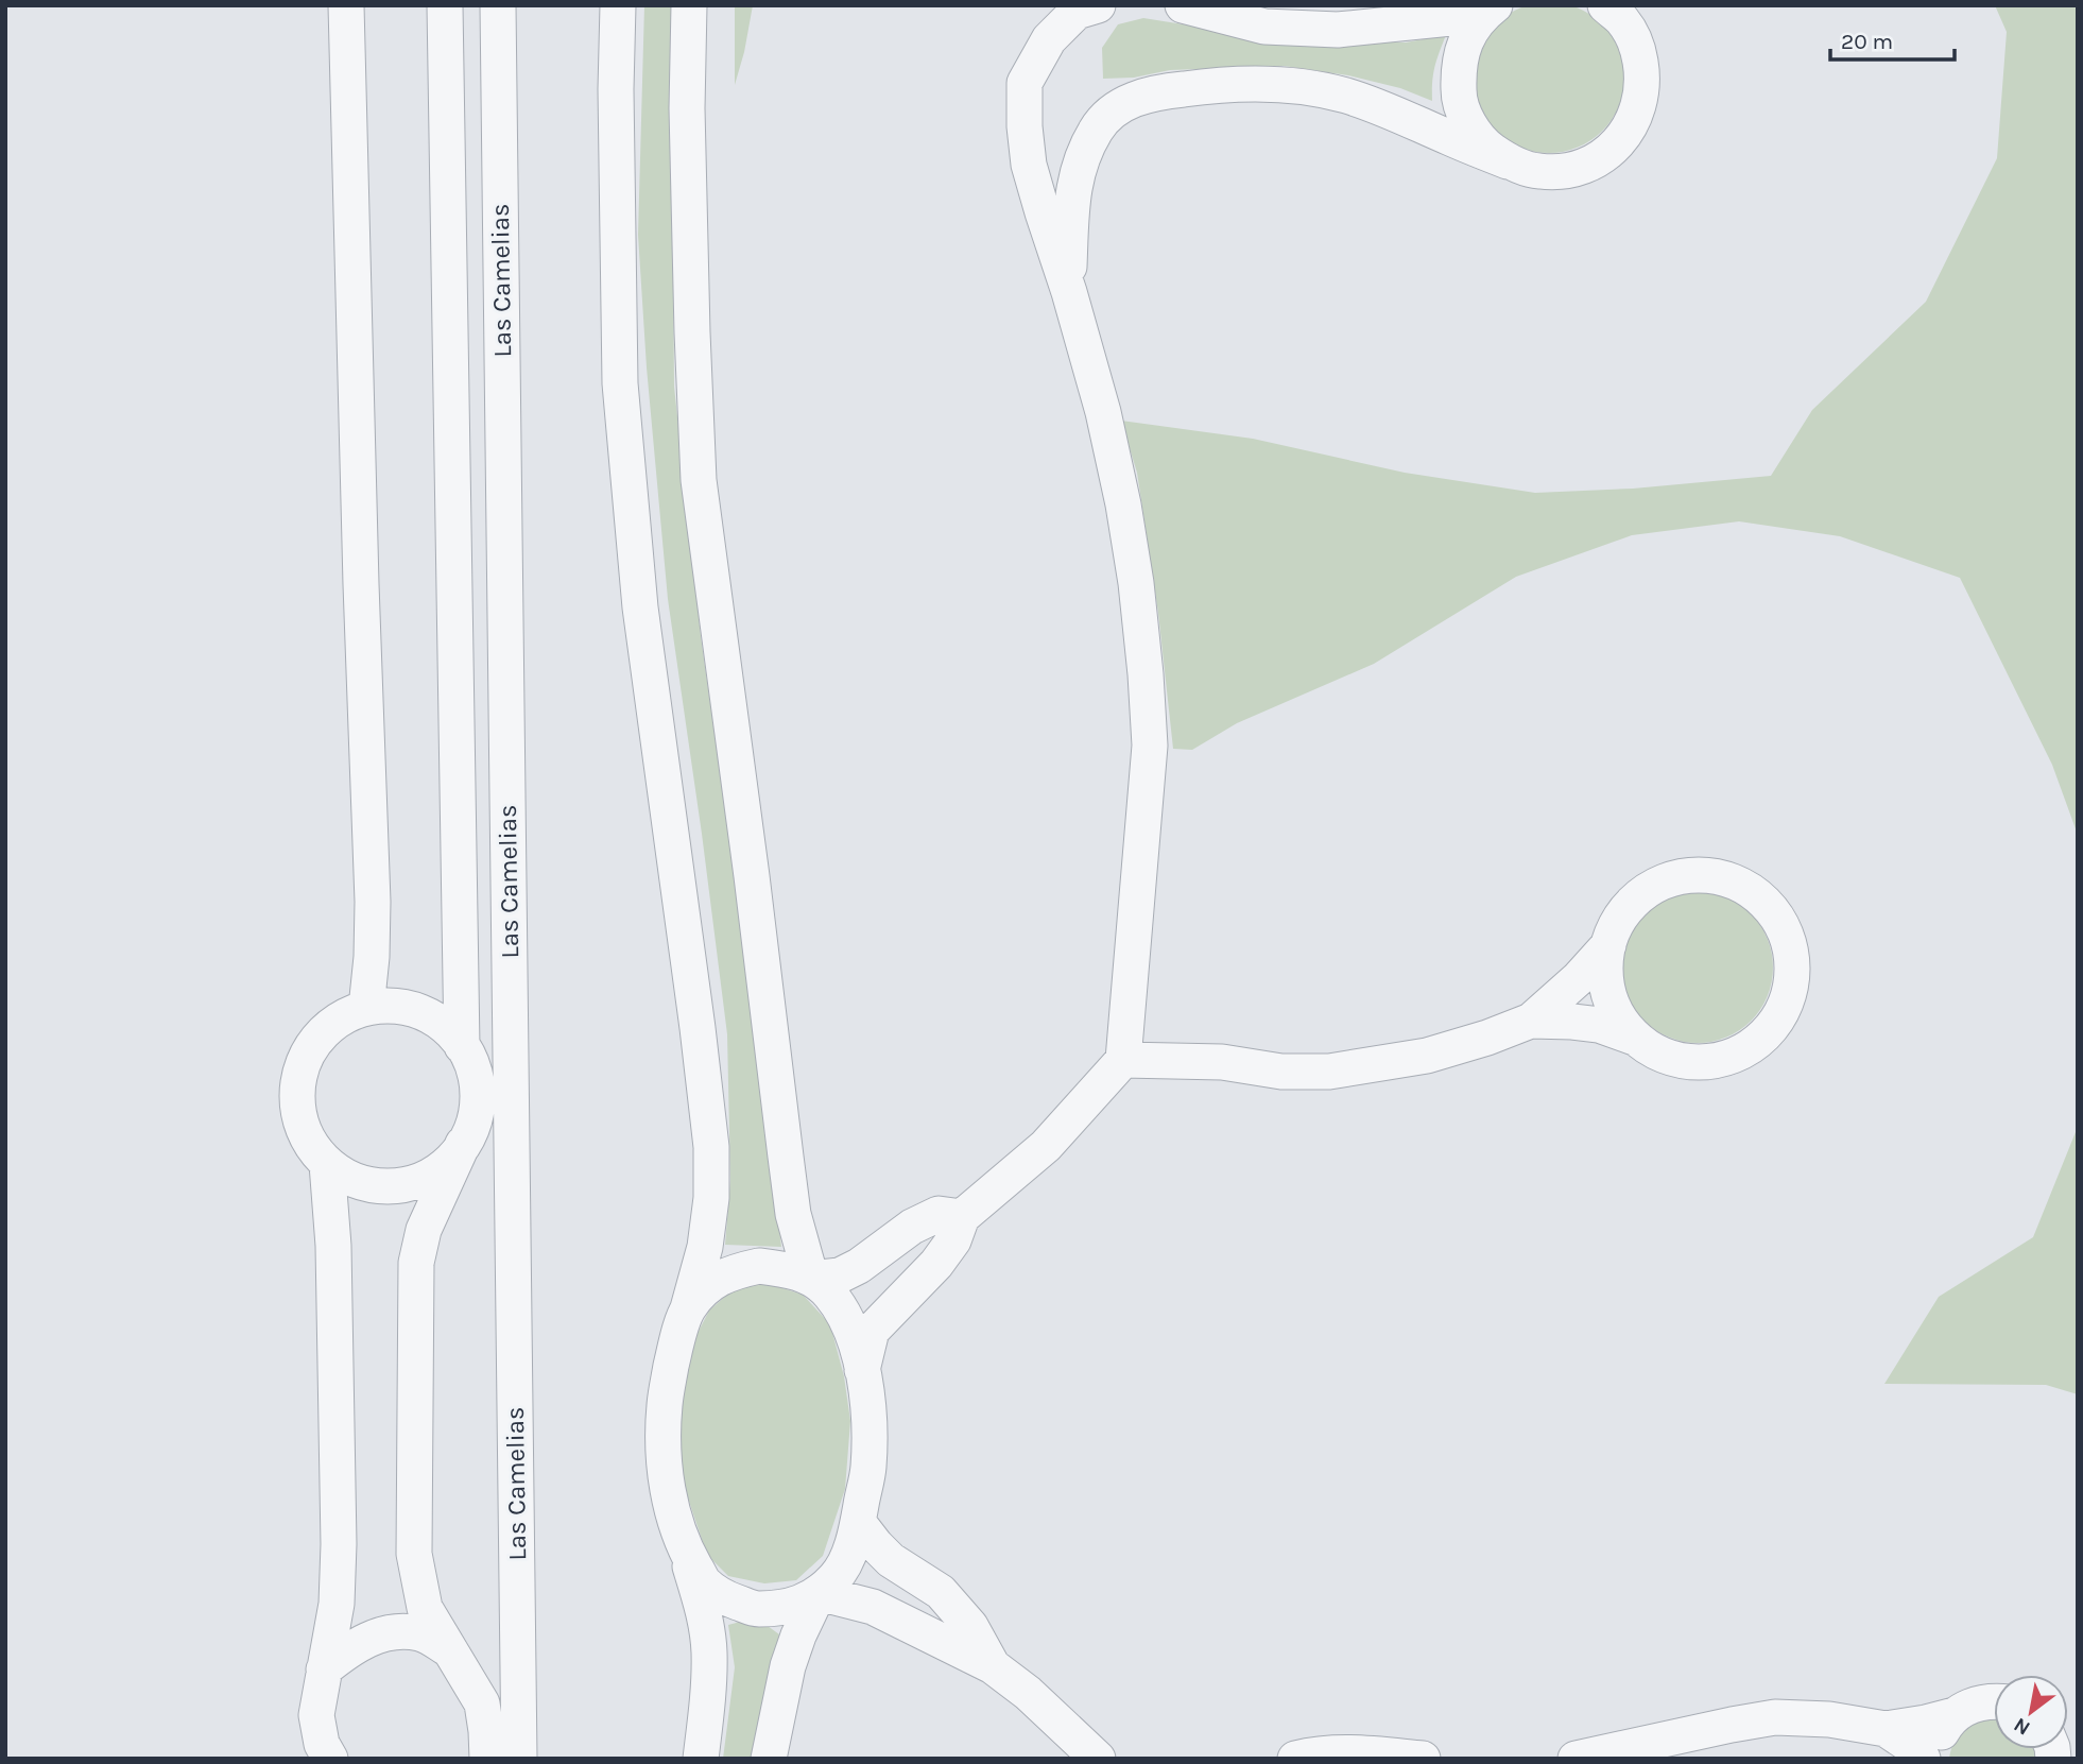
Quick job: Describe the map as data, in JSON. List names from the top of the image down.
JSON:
{
  "streets": {
    "street": ["Las Camelias"]
  },
  "scale_bar": "20 m",
  "north": "bottom left"
}
